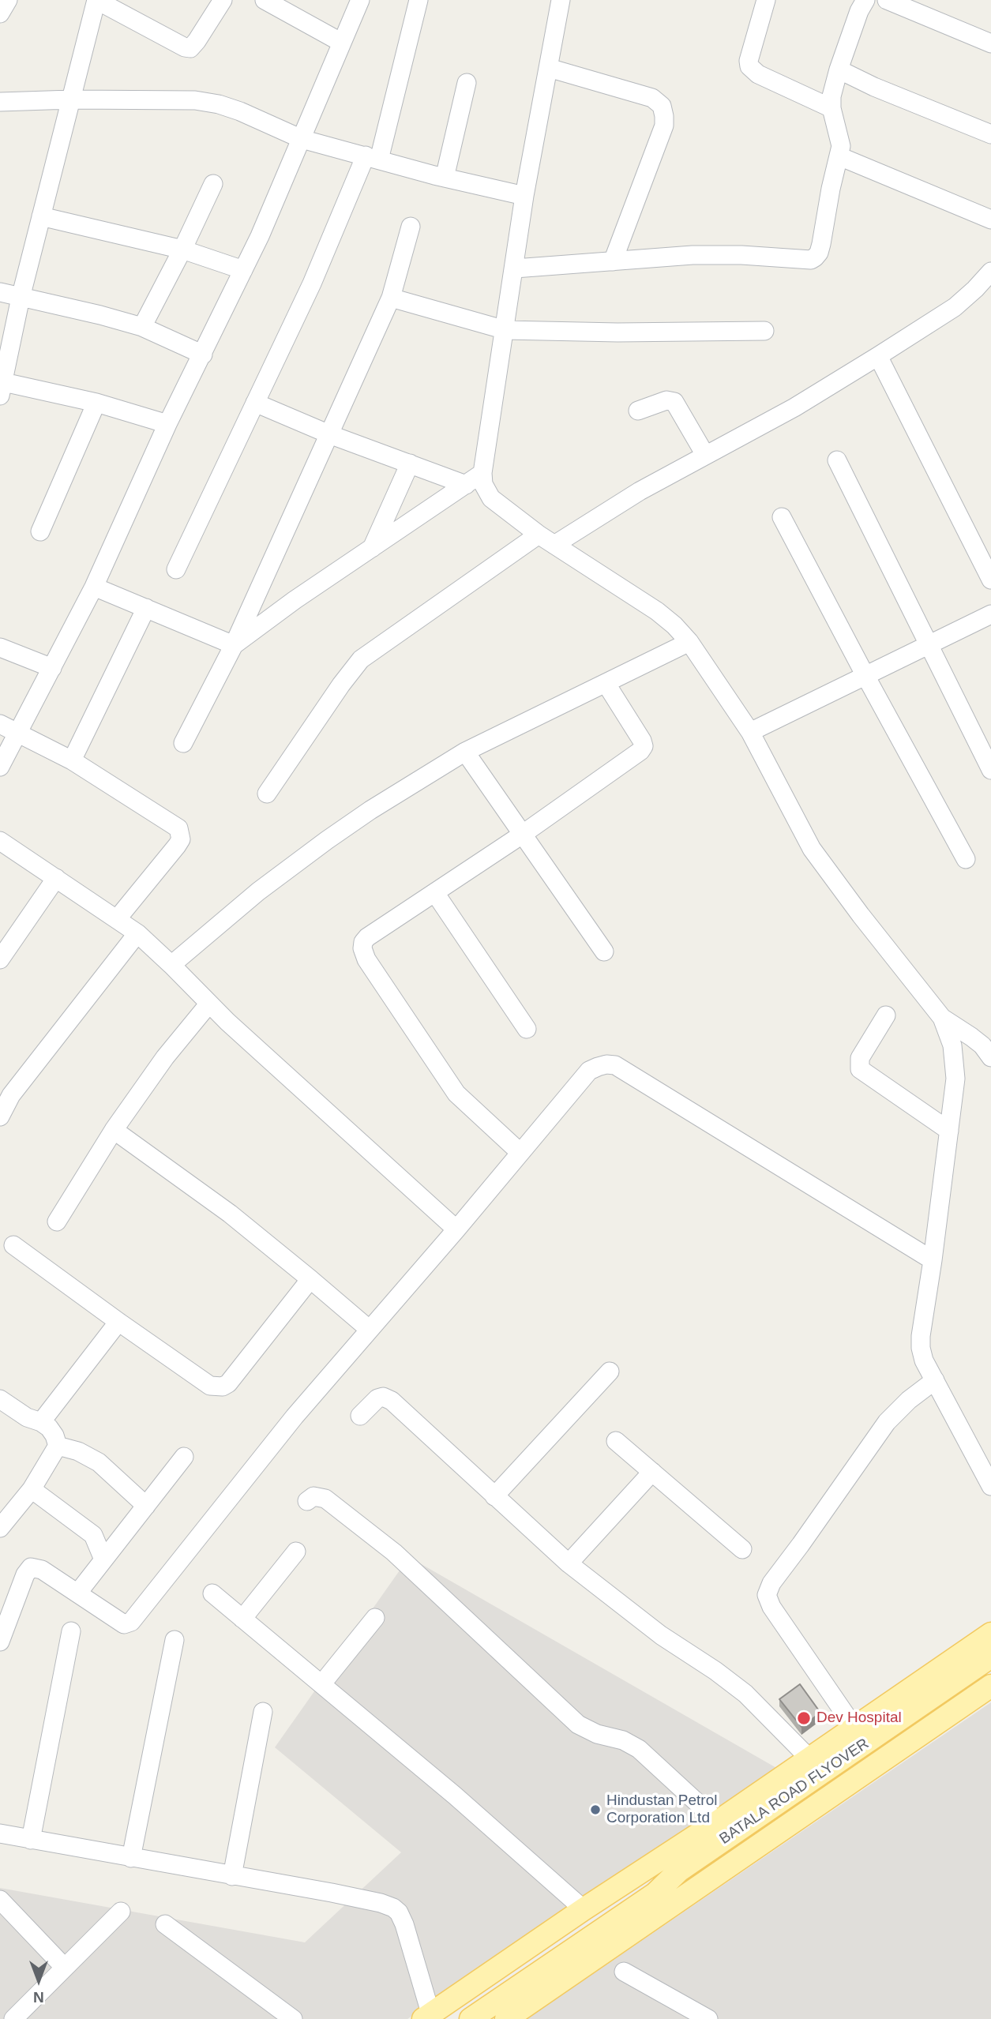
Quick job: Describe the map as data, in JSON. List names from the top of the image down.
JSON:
{
  "streets": {
    "main road": ["BATALA ROAD FLYOVER"]
  },
  "places": ["Dev Hospital", "Hindustan Petrol Corporation Ltd"],
  "north": "bottom"
}
